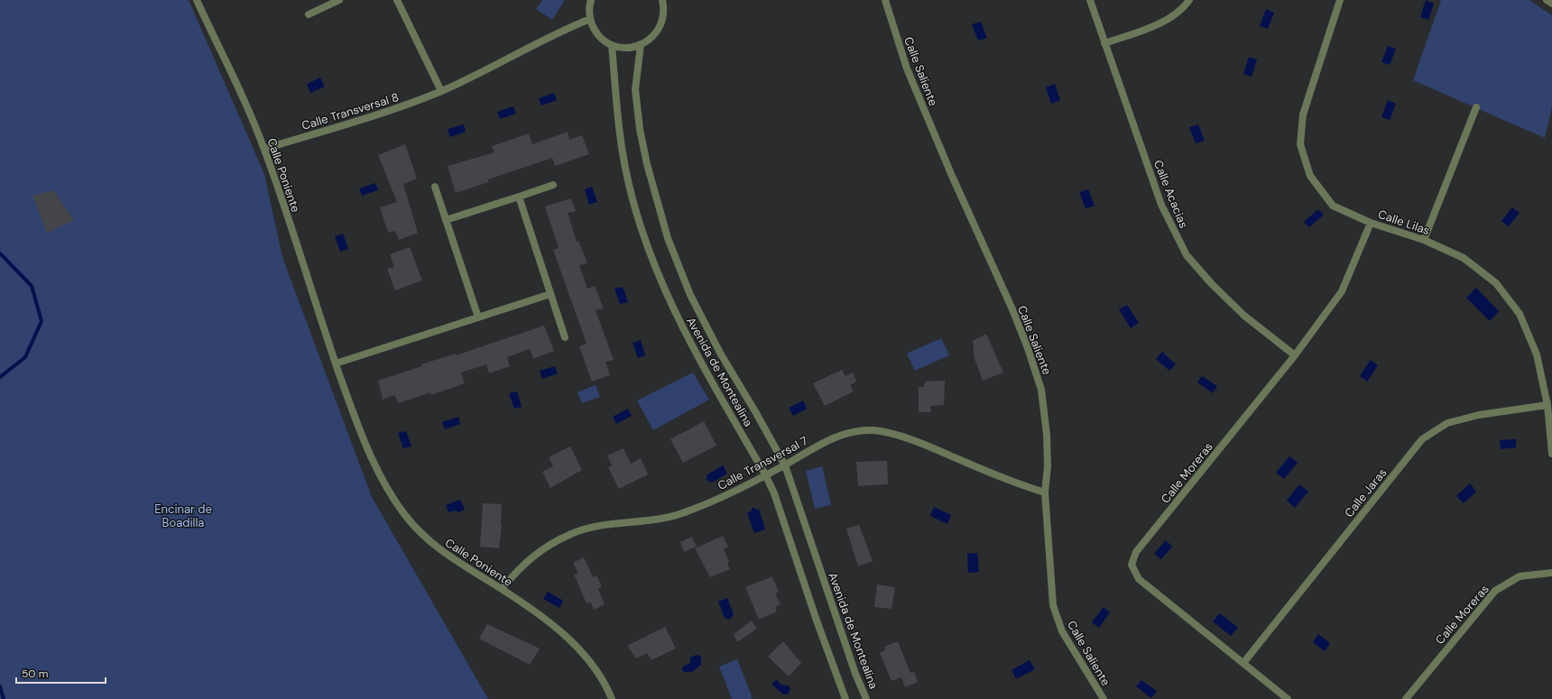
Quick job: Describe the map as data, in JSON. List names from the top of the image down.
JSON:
{
  "streets": {
    "street": [
      "Calle Saliente",
      "Calle Transversal 8",
      "Calle Poniente",
      "Calle Acacias",
      "Calle Lilas",
      "Avenida de Montealina",
      "Calle Transversal 7",
      "Calle Moreras",
      "Calle Jaras"
    ]
  },
  "crossings": [
    ["Calle Saliente", "Calle Transversal 7"],
    ["Calle Transversal 8", "Calle Poniente"],
    ["Calle Poniente", "Calle Transversal 7"],
    ["Calle Acacias", "Calle Moreras"],
    ["Calle Lilas", "Calle Moreras"],
    ["Calle Lilas", "Calle Jaras"],
    ["Avenida de Montealina", "Calle Transversal 7"],
    ["Calle Moreras", "Calle Jaras"]
  ],
  "parks": ["Encinar de Boadilla"],
  "scale_bar": "50 m"
}
